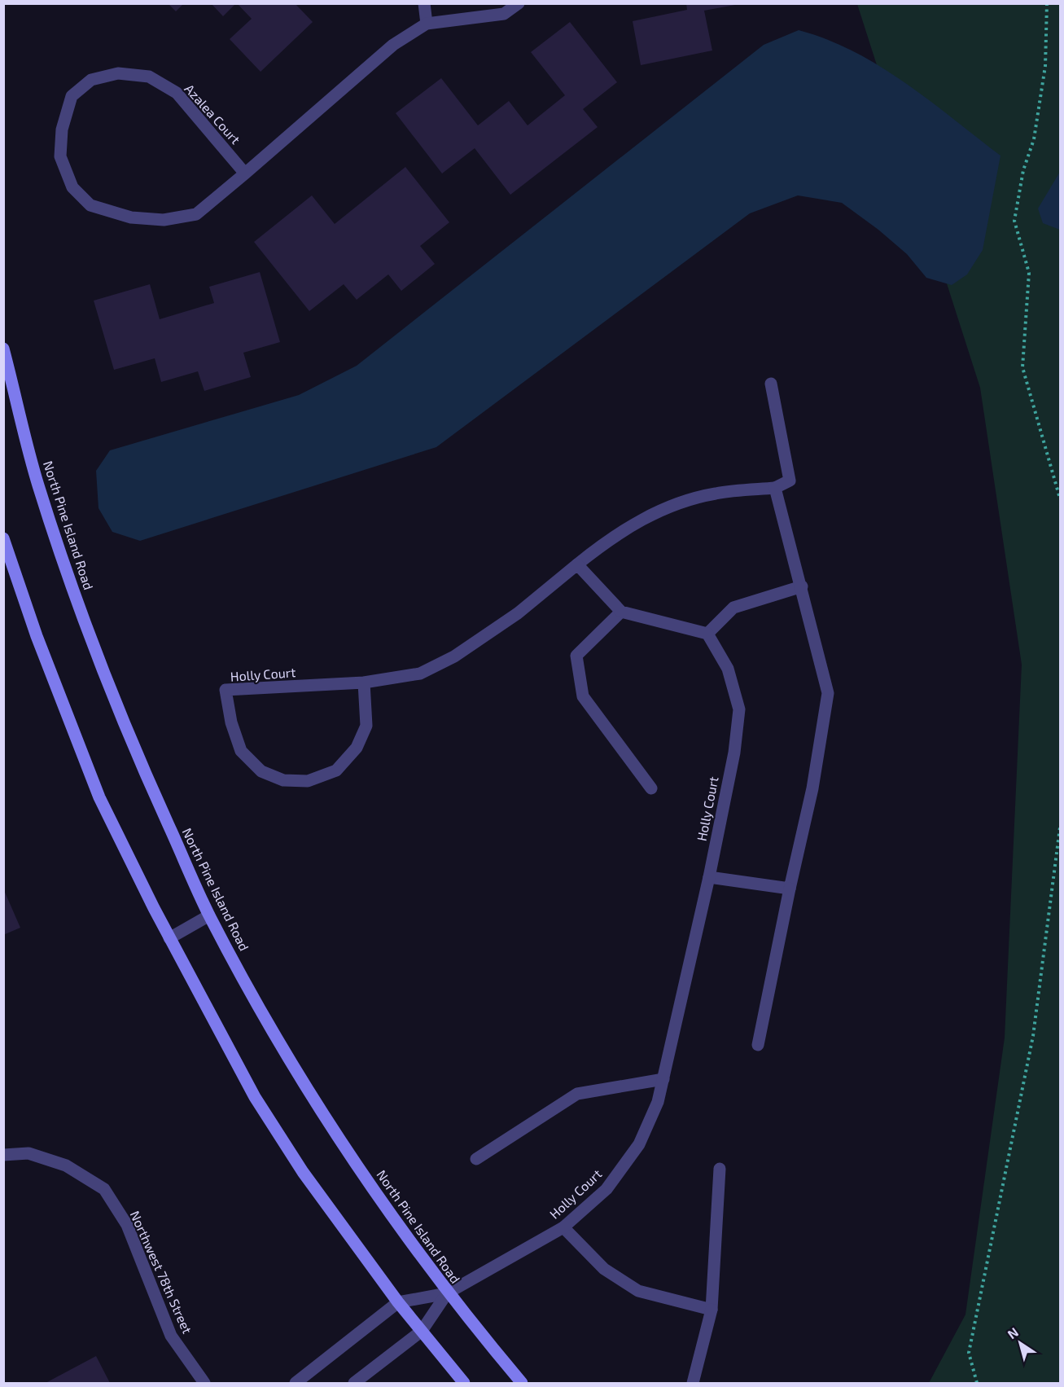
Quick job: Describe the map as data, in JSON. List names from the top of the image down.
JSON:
{
  "streets": {
    "main road": ["North Pine Island Road"],
    "lane": ["Azalea Court", "Holly Court", "Northwest 78th Street"]
  },
  "crossings": [
    ["North Pine Island Road", "Holly Court"]
  ],
  "north": "top left"
}
